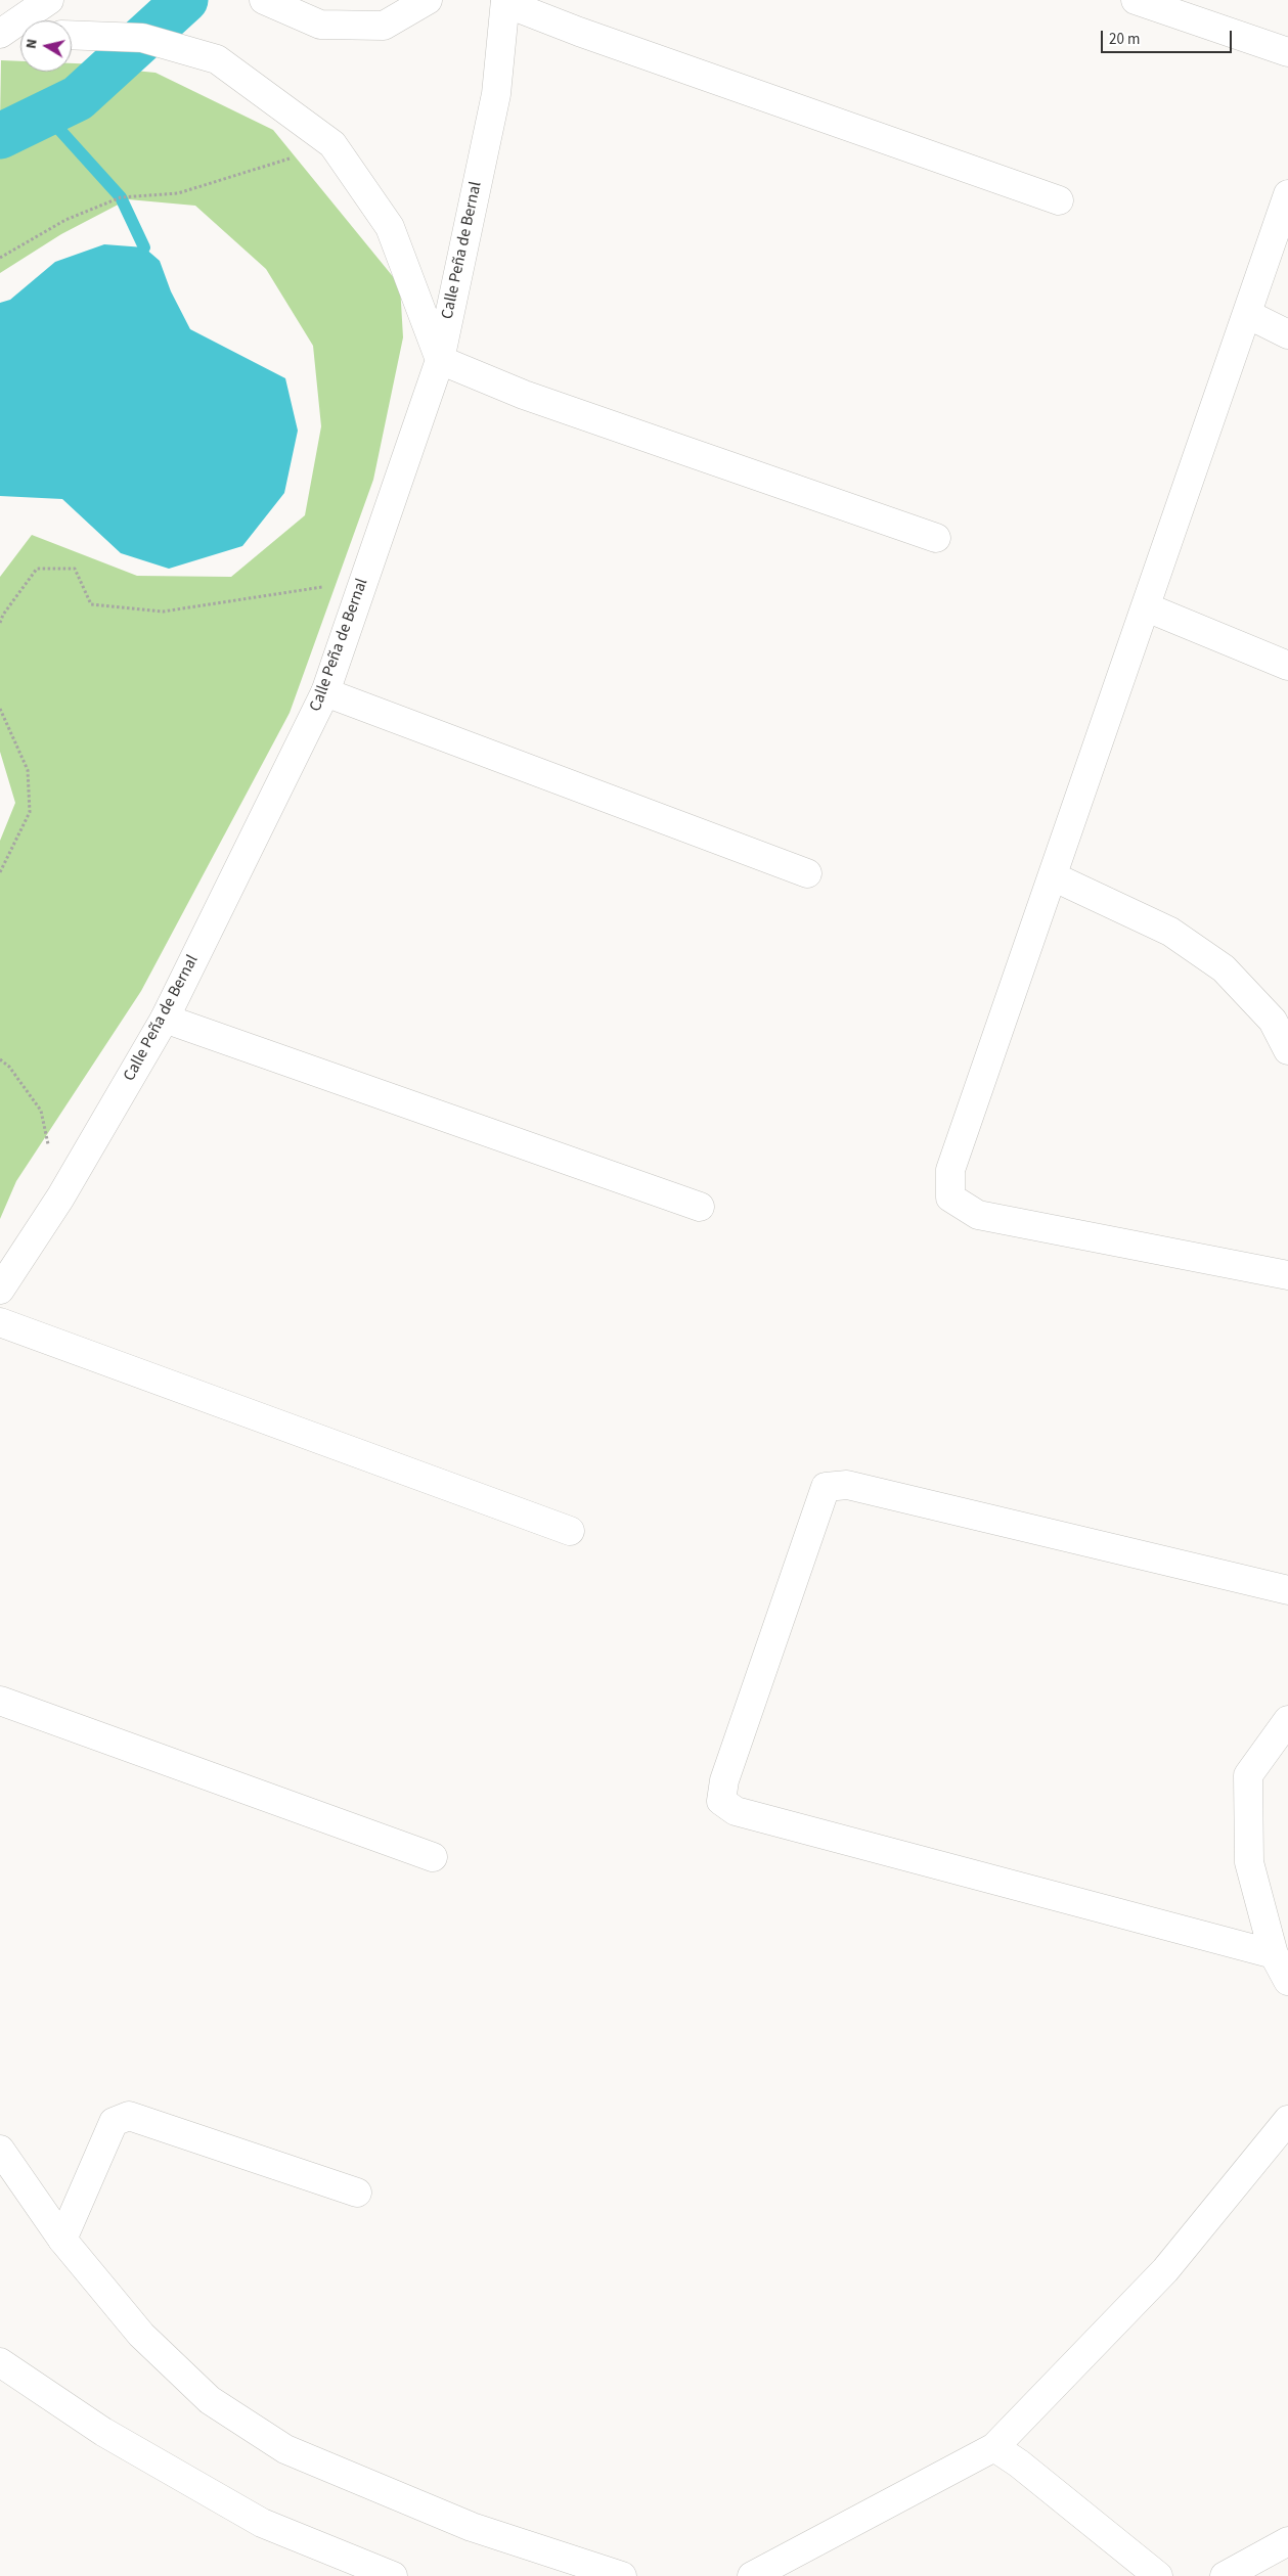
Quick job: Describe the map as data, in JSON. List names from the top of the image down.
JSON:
{
  "streets": {
    "street": ["Calle Peña de Bernal"]
  },
  "scale_bar": "20 m",
  "north": "left"
}
